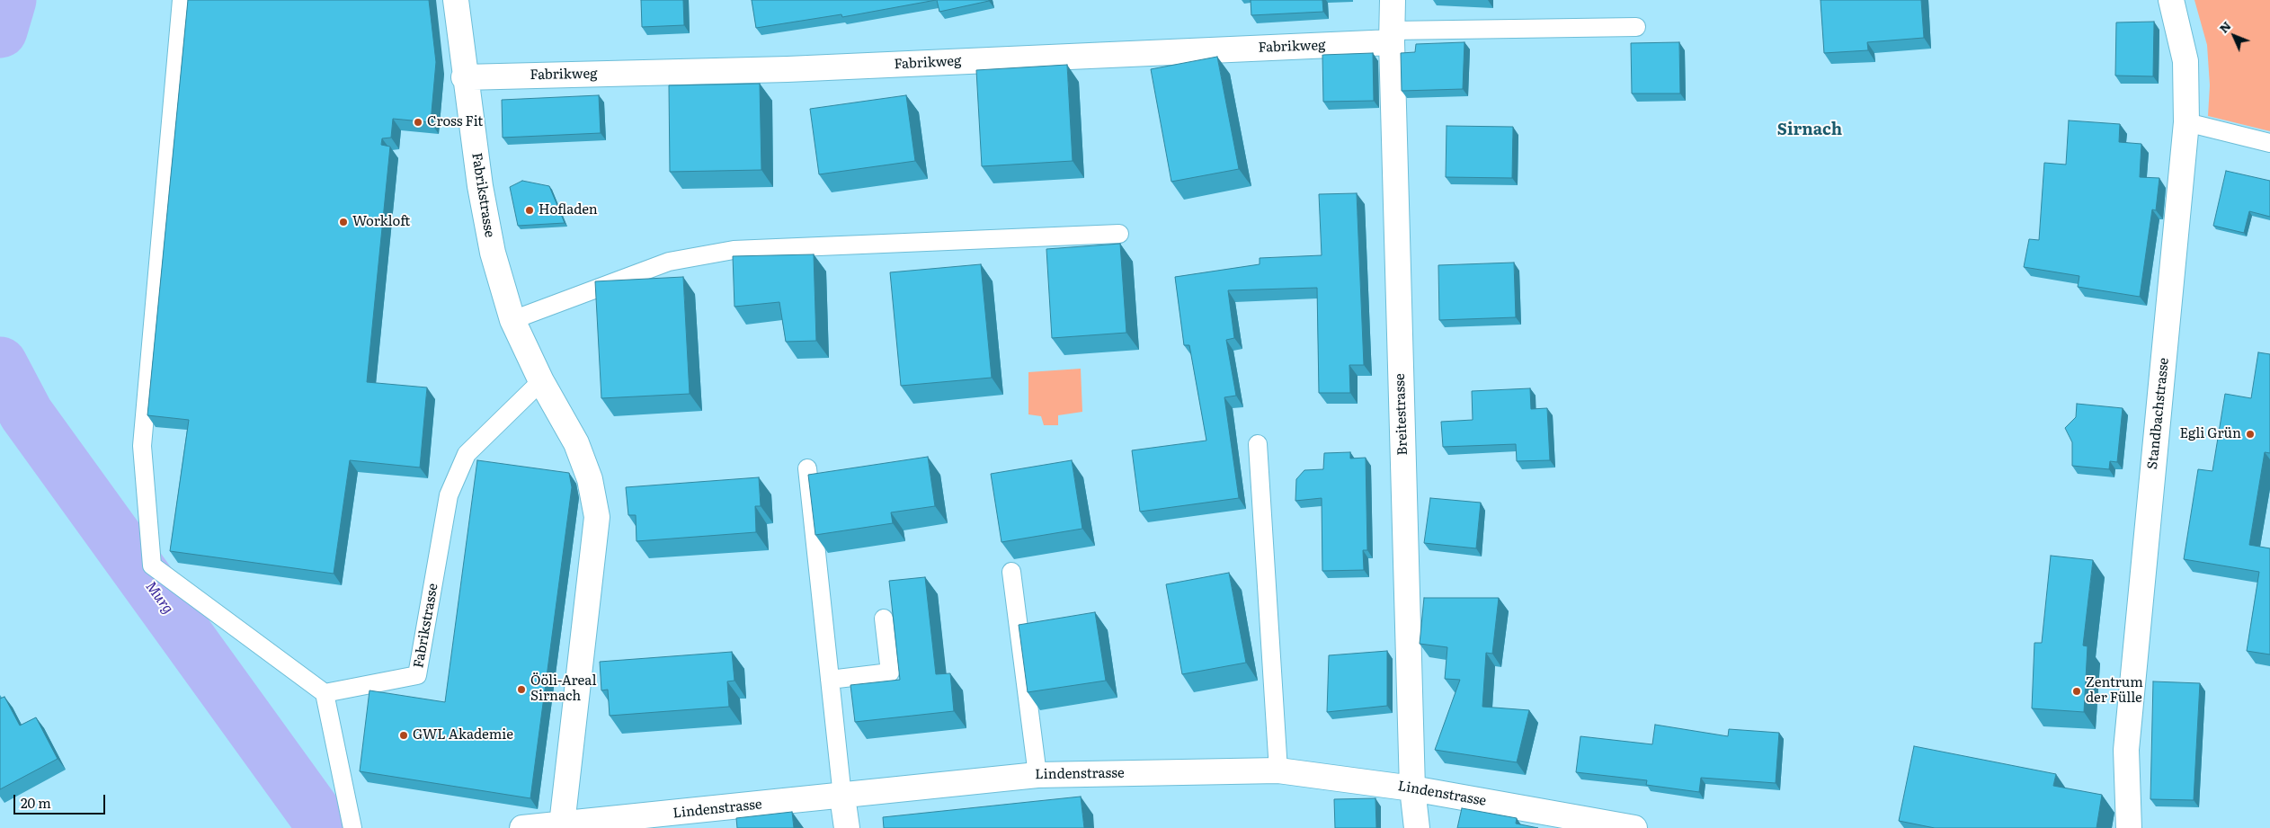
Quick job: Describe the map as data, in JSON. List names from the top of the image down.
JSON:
{
  "streets": {
    "street": [
      "Fabrikweg",
      "Fabrikstrasse",
      "Standbachstrasse",
      "Breitestrasse",
      "Lindenstrasse"
    ]
  },
  "crossings": [
    ["Fabrikweg", "Fabrikstrasse"],
    ["Fabrikweg", "Breitestrasse"],
    ["Fabrikstrasse", "Lindenstrasse"],
    ["Breitestrasse", "Lindenstrasse"]
  ],
  "districts": ["Sirnach"],
  "water": ["Murg"],
  "places": [
    "Cross Fit",
    "Hofladen",
    "Workloft",
    "Egli Grün",
    "Ööli-Areal Sirnach",
    "Zentrum der Fülle",
    "GWL Akademie"
  ],
  "scale_bar": "20 m",
  "north": "top left"
}
